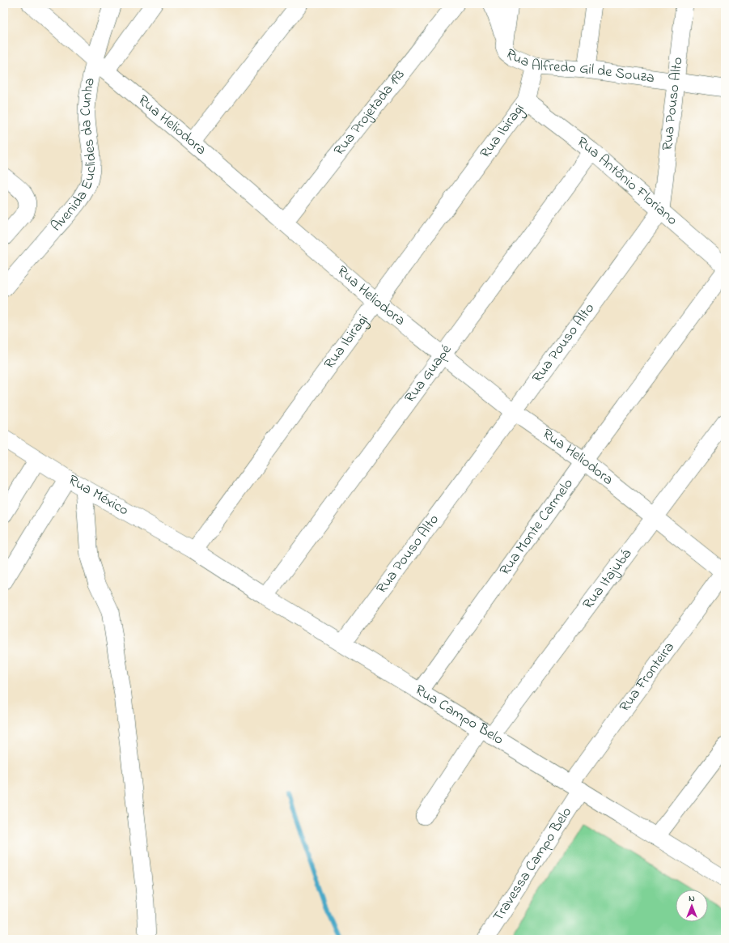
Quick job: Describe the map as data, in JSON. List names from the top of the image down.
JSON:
{
  "streets": {
    "street": [
      "Rua Alfredo Gil de Souza",
      "Rua Pouso Alto",
      "Rua Projetada 193",
      "Rua Heliodora",
      "Rua Ibiragi",
      "Avenida Euclides da Cunha",
      "Rua Antônio Floriano",
      "Rua Guapé",
      "Rua México",
      "Rua Monte Carmelo",
      "Rua Itajubá",
      "Rua Fronteira",
      "Rua Campo Belo",
      "Travessa Campo Belo"
    ]
  },
  "crossings": [
    ["Rua Alfredo Gil de Souza", "Rua Pouso Alto"],
    ["Rua Alfredo Gil de Souza", "Rua Ibiragi"],
    ["Rua Pouso Alto", "Rua Heliodora"],
    ["Rua Pouso Alto", "Rua Antônio Floriano"],
    ["Rua Pouso Alto", "Rua Campo Belo"],
    ["Rua Projetada 193", "Rua Heliodora"],
    ["Rua Heliodora", "Rua Ibiragi"],
    ["Rua Heliodora", "Avenida Euclides da Cunha"],
    ["Rua Heliodora", "Rua Guapé"],
    ["Rua Heliodora", "Rua Monte Carmelo"],
    ["Rua Heliodora", "Rua Itajubá"],
    ["Rua Heliodora", "Rua Fronteira"],
    ["Rua Ibiragi", "Rua Antônio Floriano"],
    ["Rua Ibiragi", "Rua México"],
    ["Rua Ibiragi", "Rua Campo Belo"],
    ["Rua Antônio Floriano", "Rua Guapé"],
    ["Rua Guapé", "Rua Campo Belo"],
    ["Rua México", "Rua Campo Belo"],
    ["Rua Monte Carmelo", "Rua Campo Belo"],
    ["Rua Itajubá", "Rua Campo Belo"],
    ["Rua Fronteira", "Rua Campo Belo"],
    ["Rua Fronteira", "Travessa Campo Belo"],
    ["Rua Campo Belo", "Travessa Campo Belo"]
  ],
  "north": "top"
}
